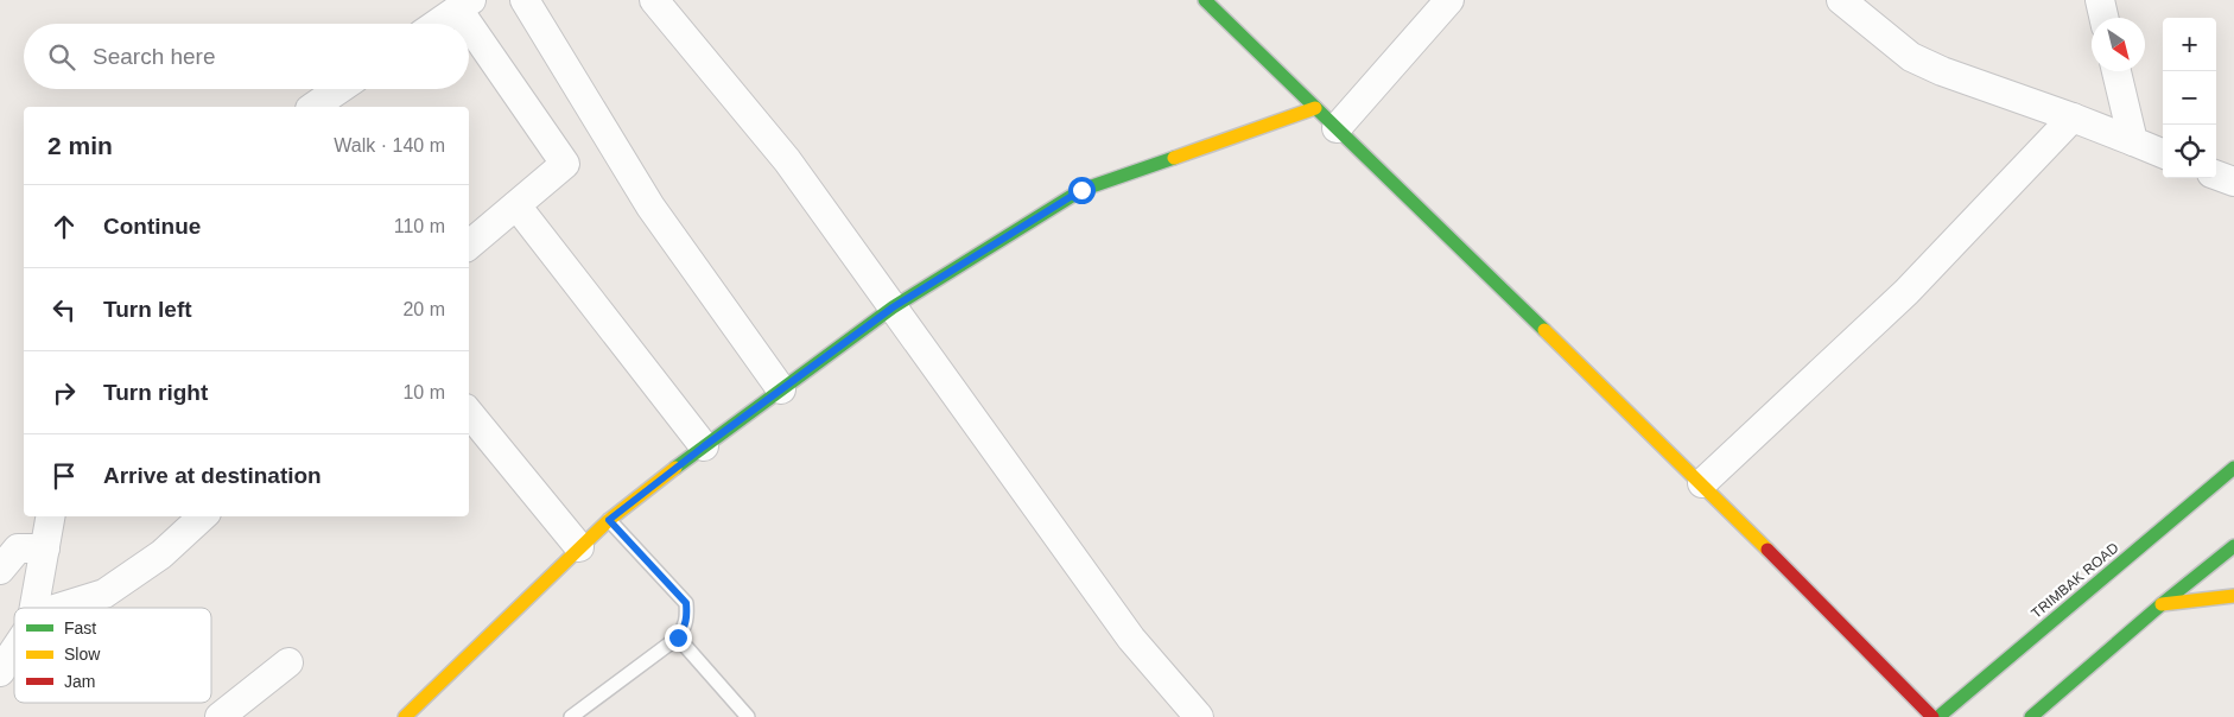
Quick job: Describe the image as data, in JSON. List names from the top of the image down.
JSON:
{
  "streets": {
    "main road": ["TRIMBAK ROAD"]
  },
  "legend": ["Fast", "Slow", "Jam"],
  "north": "bottom right",
  "page": {
    "map_buttons": ["+", "−"],
    "search": "Search here",
    "heading": ["2 min", "Walk · 140 m"],
    "list": [
      ["Continue", "110 m"],
      ["Turn left", "20 m"],
      ["Turn right", "10 m"],
      "Arrive at destination"
    ]
  }
}
